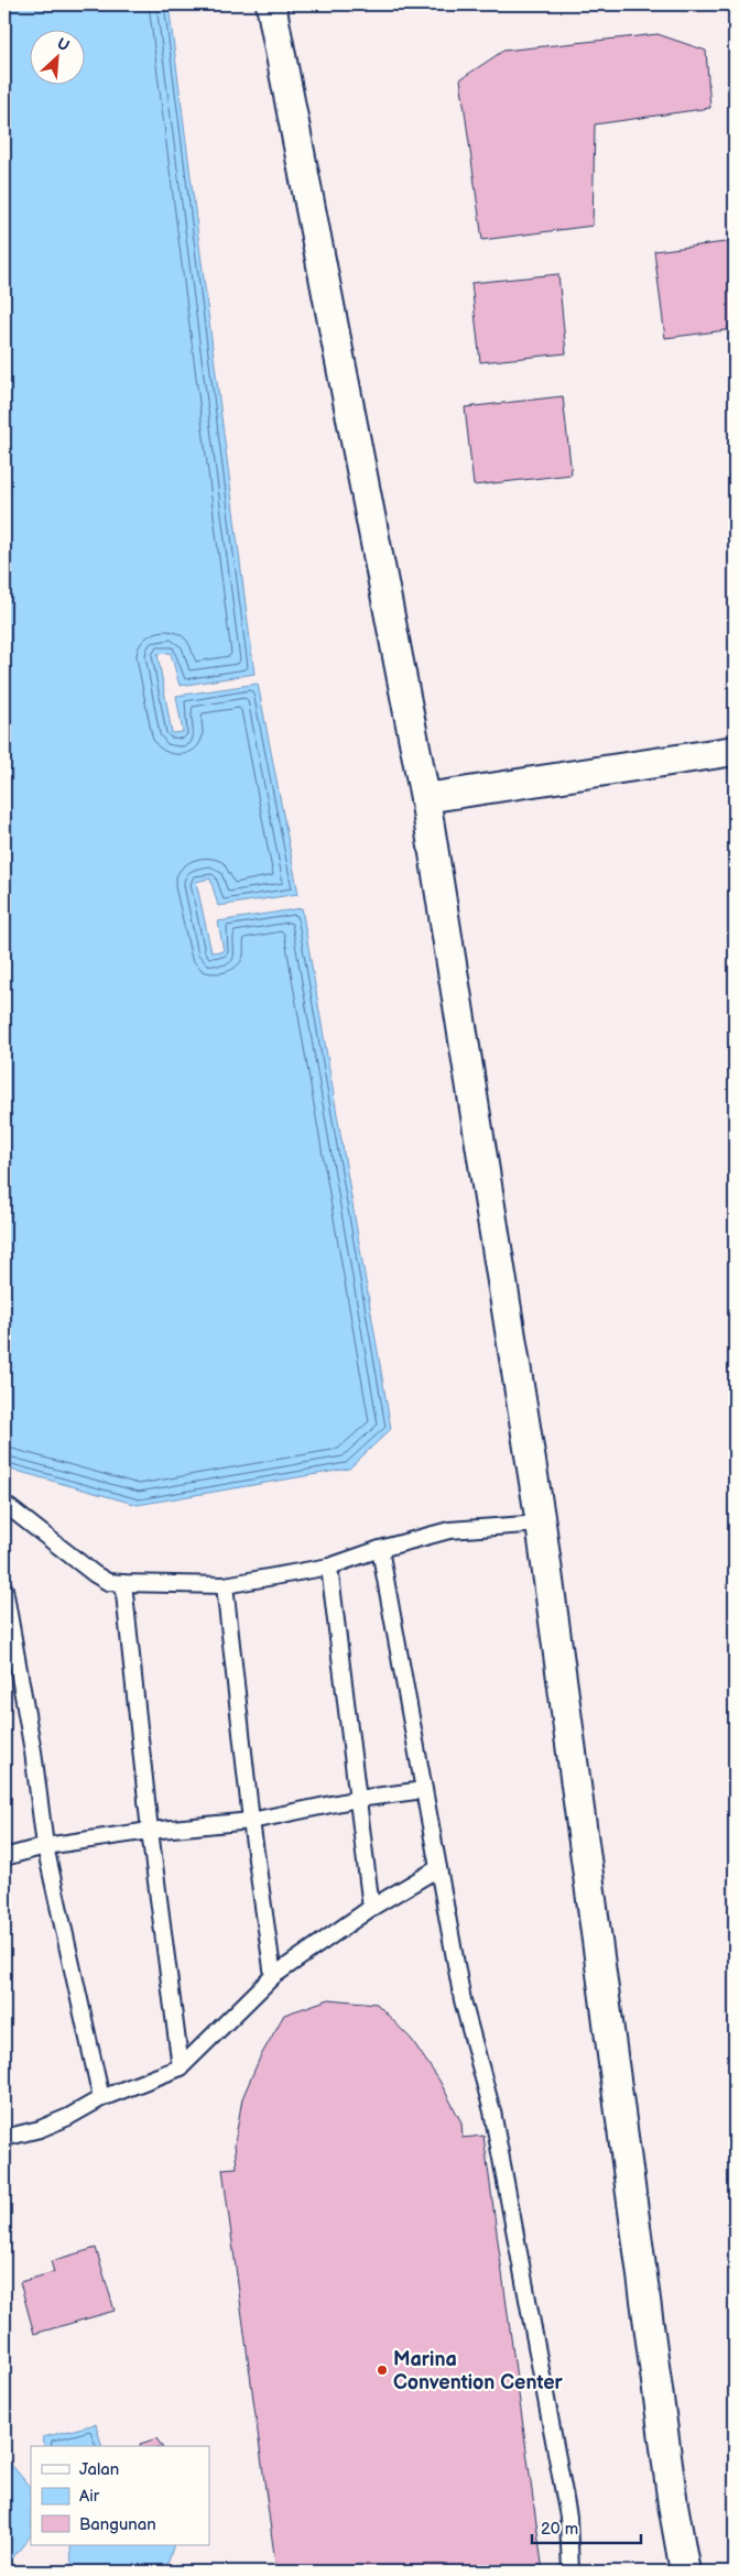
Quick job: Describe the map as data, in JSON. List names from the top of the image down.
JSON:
{
  "places": ["Marina Convention Center"],
  "legend": ["Jalan", "Air", "Bangunan"],
  "scale_bar": "20 m",
  "north": "top right"
}
